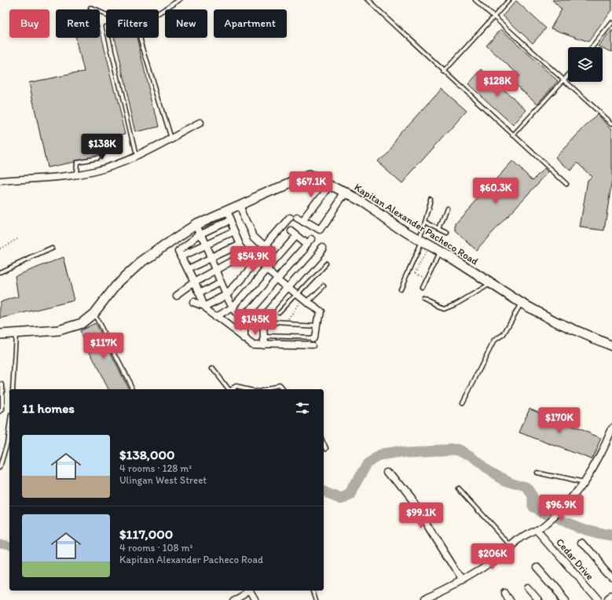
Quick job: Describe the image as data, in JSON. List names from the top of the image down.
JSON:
{
  "streets": {
    "street": ["Kapitan Alexander Pacheco Road", "Cedar Drive"]
  },
  "page": {
    "chip": [
      "Buy",
      "Rent",
      "Filters",
      "New",
      "Apartment"
    ],
    "price": [
      "$128K",
      "$138K",
      "$67.1K",
      "$60.3K",
      "$54.9K",
      "$145K",
      "$117K",
      "$170K",
      "$96.9K",
      "$99.1K",
      "$206K"
    ],
    "heading": "11 homes",
    "list": [
      {
        "name": "$138,000",
        "note": "4 rooms · 128 m² · Ulingan West Street"
      },
      {
        "name": "$117,000",
        "note": "4 rooms · 108 m² · Kapitan Alexander Pacheco Road"
      }
    ]
  }
}
